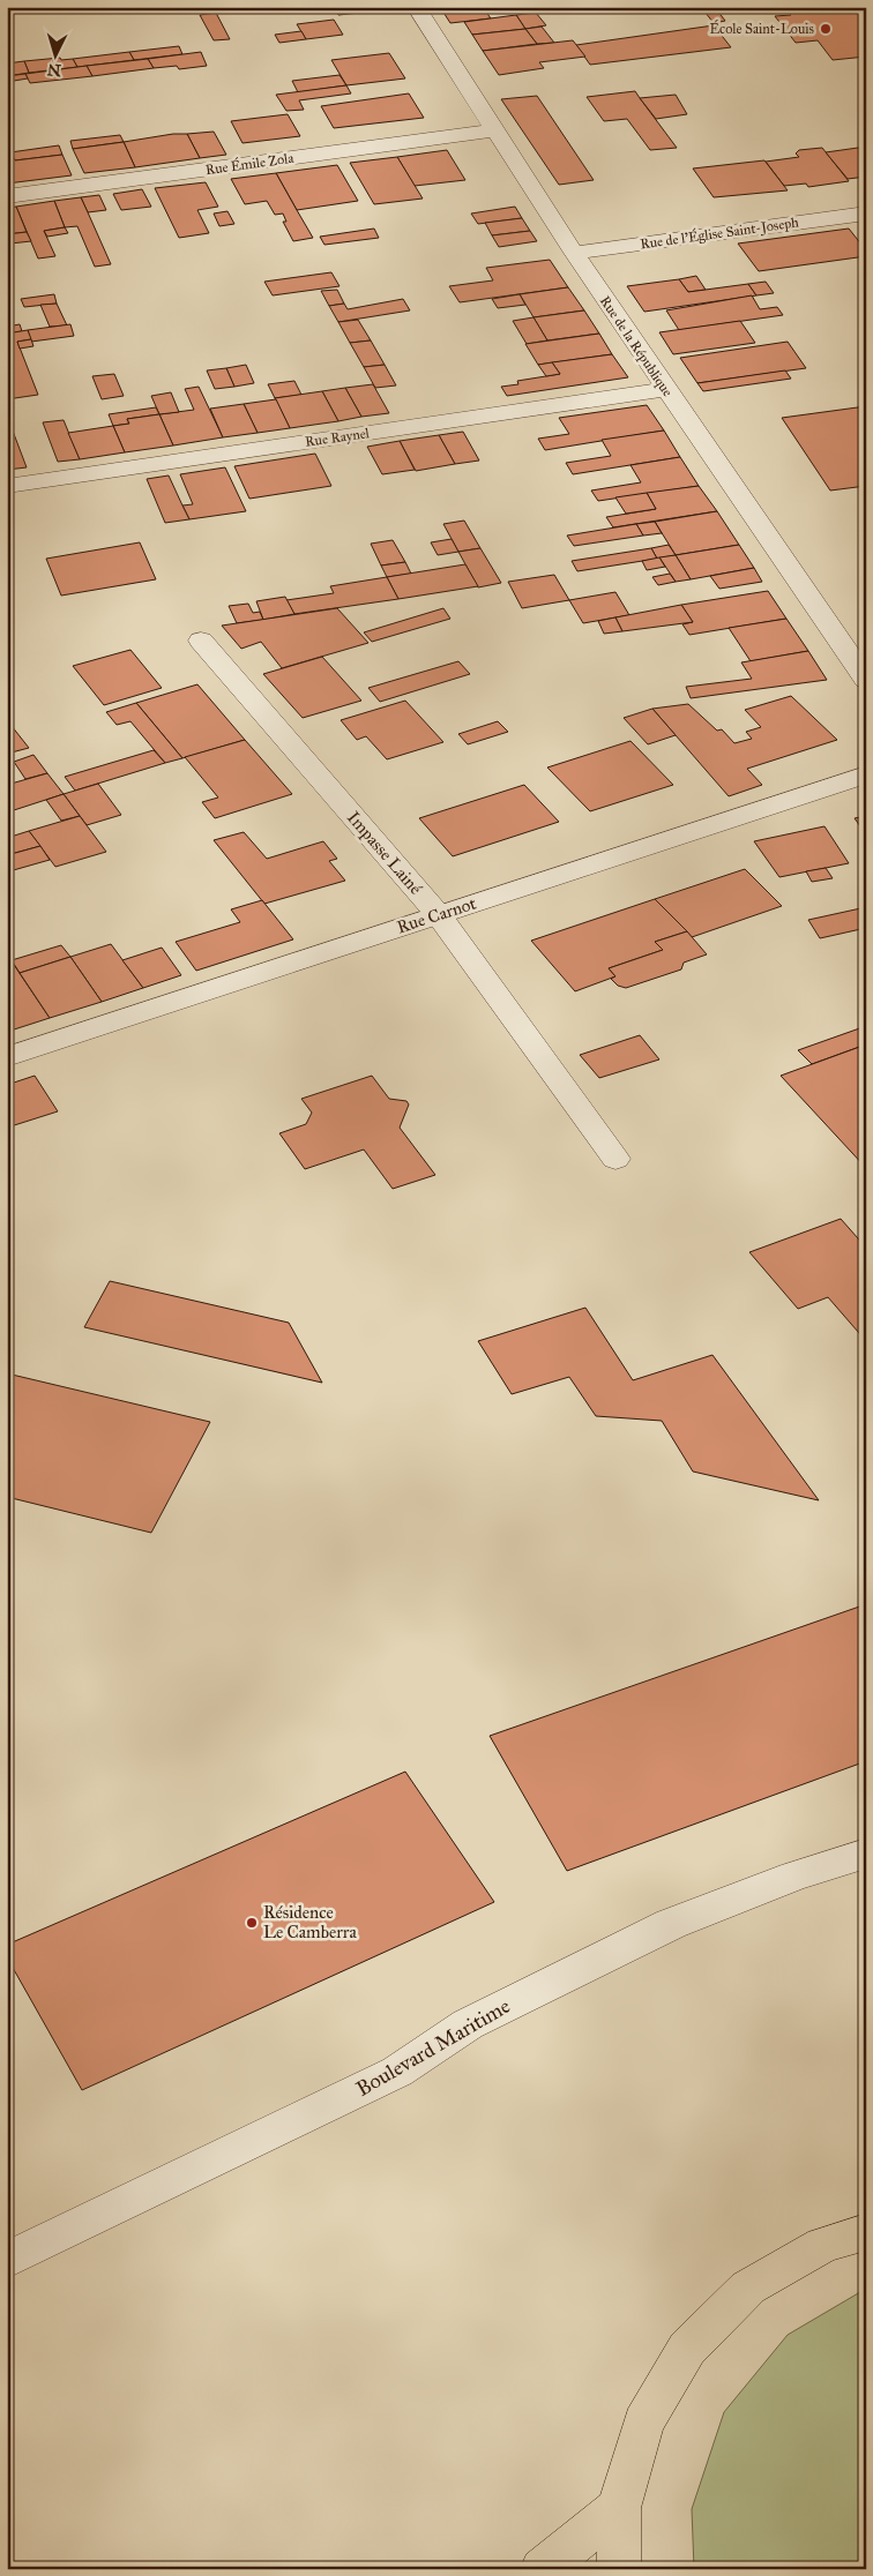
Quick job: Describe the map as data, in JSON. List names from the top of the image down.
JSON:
{
  "streets": {
    "street": [
      "Rue Émile Zola",
      "Rue de l'Église Saint-Joseph",
      "Rue de la République",
      "Rue Raynel",
      "Impasse Lainé",
      "Rue Carnot",
      "Boulevard Maritime"
    ]
  },
  "crossings": [
    ["Rue Émile Zola", "Rue de la République"],
    ["Rue de l'Église Saint-Joseph", "Rue de la République"],
    ["Rue de la République", "Rue Raynel"],
    ["Impasse Lainé", "Rue Carnot"]
  ],
  "places": ["École Saint-Louis", "Résidence Le Camberra"],
  "north": "bottom"
}
